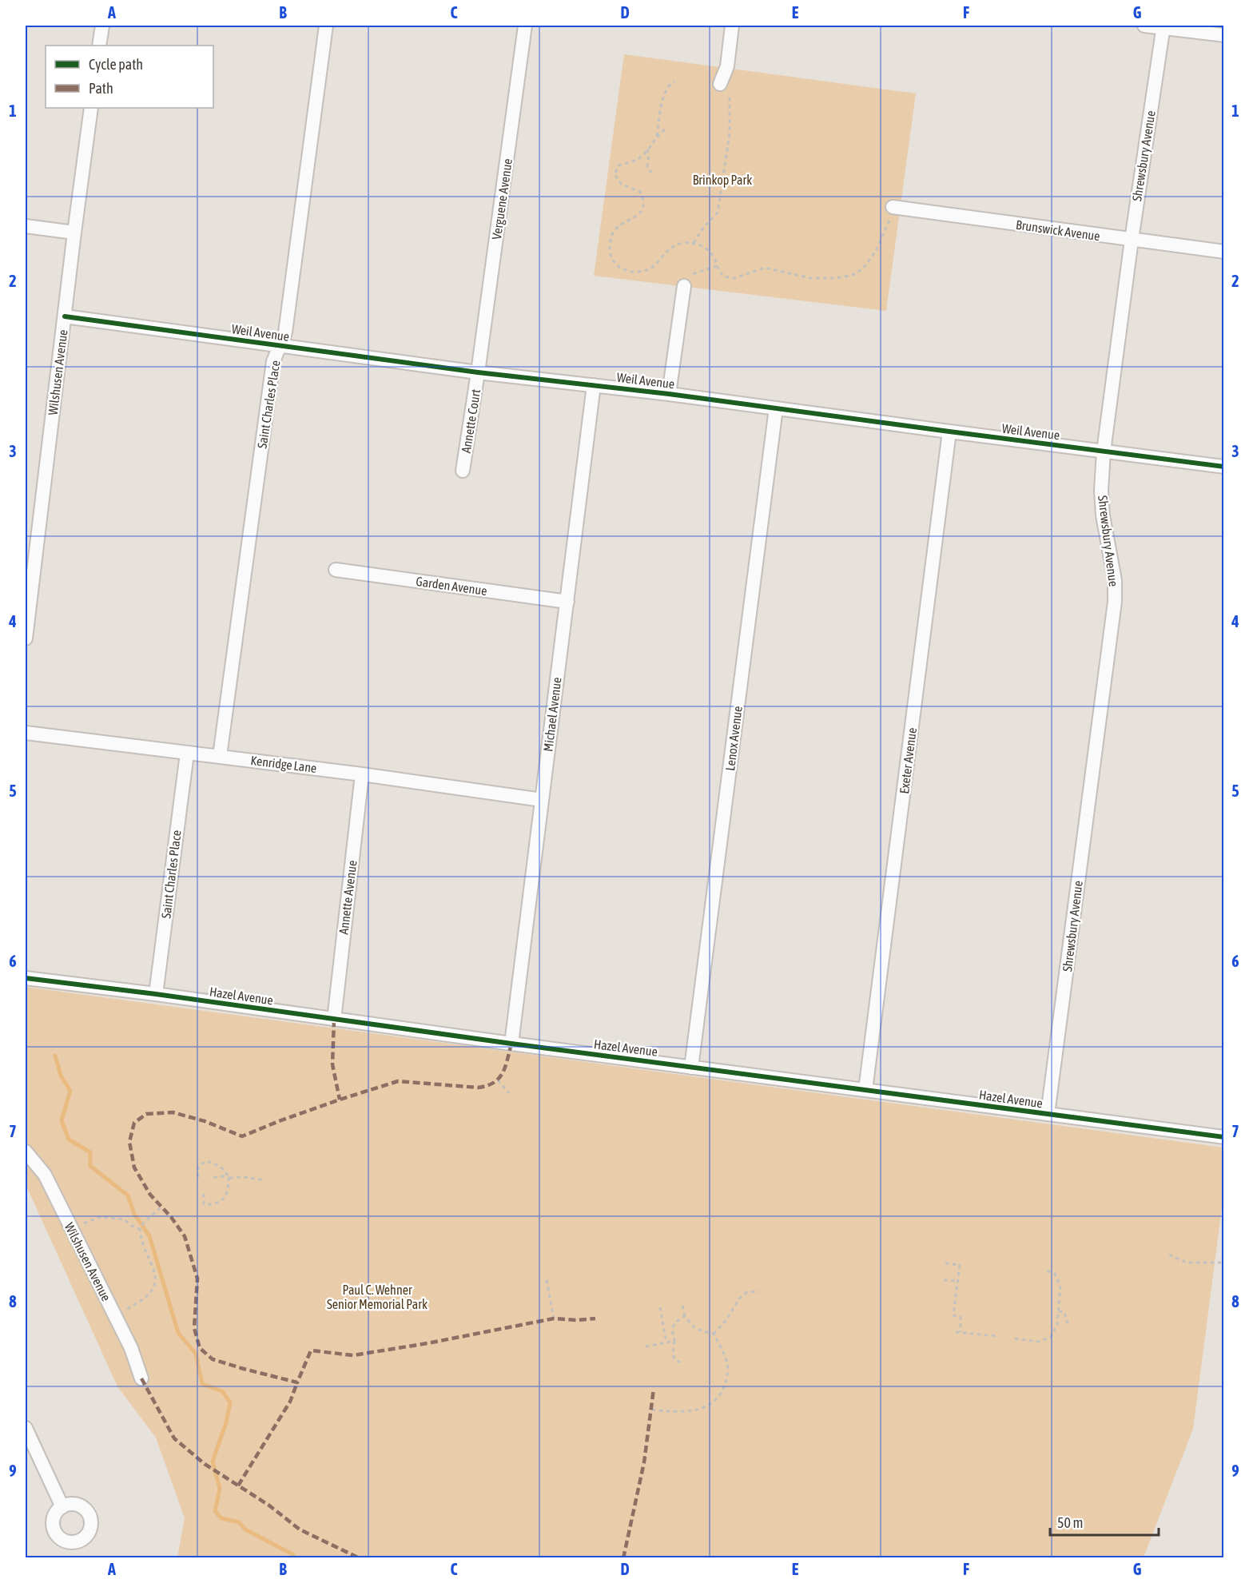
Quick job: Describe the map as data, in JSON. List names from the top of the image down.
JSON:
{
  "streets": {
    "street": [
      "Shrewsbury Avenue",
      "Verguene Avenue",
      "Brunswick Avenue",
      "Weil Avenue",
      "Wilshusen Avenue",
      "Saint Charles Place",
      "Annette Court",
      "Garden Avenue",
      "Michael Avenue",
      "Lenox Avenue",
      "Exeter Avenue",
      "Kenridge Lane",
      "Annette Avenue",
      "Hazel Avenue"
    ]
  },
  "crossings": [
    ["Shrewsbury Avenue", "Brunswick Avenue"],
    ["Shrewsbury Avenue", "Weil Avenue"],
    ["Shrewsbury Avenue", "Hazel Avenue"],
    ["Verguene Avenue", "Weil Avenue"],
    ["Verguene Avenue", "Annette Court"],
    ["Weil Avenue", "Wilshusen Avenue"],
    ["Weil Avenue", "Saint Charles Place"],
    ["Weil Avenue", "Annette Court"],
    ["Weil Avenue", "Michael Avenue"],
    ["Weil Avenue", "Lenox Avenue"],
    ["Weil Avenue", "Exeter Avenue"],
    ["Saint Charles Place", "Kenridge Lane"],
    ["Saint Charles Place", "Hazel Avenue"],
    ["Garden Avenue", "Michael Avenue"],
    ["Michael Avenue", "Kenridge Lane"],
    ["Michael Avenue", "Hazel Avenue"],
    ["Lenox Avenue", "Hazel Avenue"],
    ["Exeter Avenue", "Hazel Avenue"],
    ["Kenridge Lane", "Annette Avenue"],
    ["Annette Avenue", "Hazel Avenue"]
  ],
  "parks": ["Brinkop Park", "Paul C. Wehner Senior Memorial Park"],
  "legend": ["Cycle path", "Path"],
  "scale_bar": "50 m",
  "grid": {
    "columns": [
      "A",
      "B",
      "C",
      "D",
      "E",
      "F",
      "G"
    ],
    "rows": [
      "1",
      "2",
      "3",
      "4",
      "5",
      "6",
      "7",
      "8",
      "9"
    ]
  }
}
